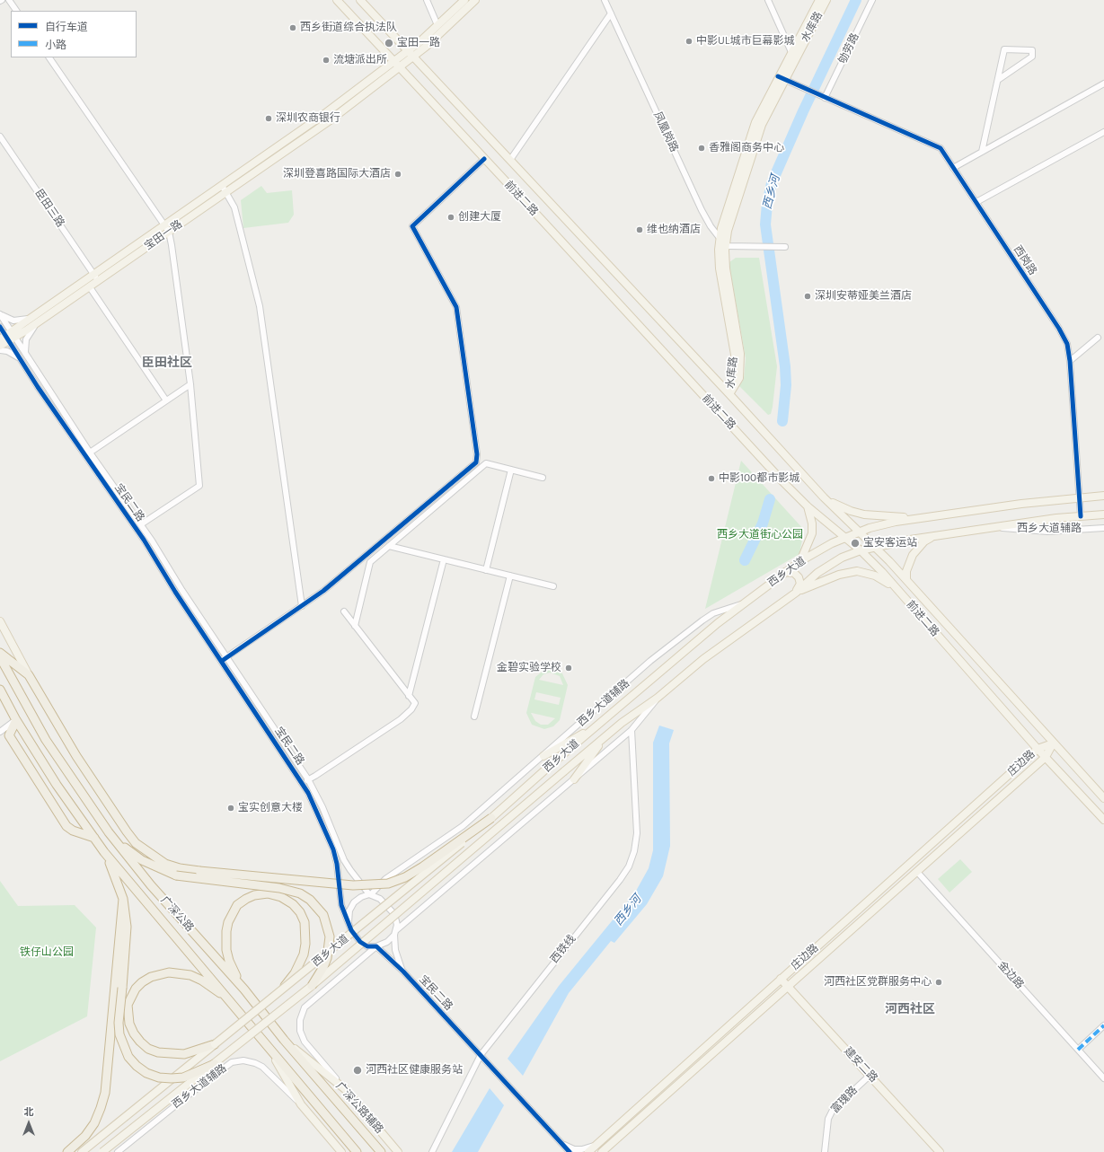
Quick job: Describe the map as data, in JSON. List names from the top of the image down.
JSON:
{
  "streets": {
    "highway": ["广深公路"],
    "main road": [
      "水库路",
      "前进二路",
      "宝田一路",
      "西乡大道",
      "庄边路",
      "建安二路",
      "广深公路辅路"
    ],
    "street": [
      "劬劳路",
      "凤凰岗路",
      "臣田三路",
      "西岗路",
      "宝民二路",
      "西乡大道辅路",
      "西铁线",
      "金边路",
      "富瑰路"
    ]
  },
  "crossings": [
    ["水库路", "凤凰岗路"],
    ["水库路", "前进二路"],
    ["水库路", "西岗路"],
    ["劬劳路", "西岗路"],
    ["前进二路", "宝田一路"],
    ["前进二路", "西乡大道"],
    ["前进二路", "庄边路"],
    ["臣田三路", "宝田一路"],
    ["宝田一路", "宝民二路"],
    ["西岗路", "西乡大道"],
    ["宝民二路", "西乡大道辅路"],
    ["宝民二路", "西铁线"],
    ["西乡大道辅路", "西乡大道"],
    ["庄边路", "金边路"],
    ["庄边路", "建安二路"],
    ["广深公路", "广深公路辅路"],
    ["建安二路", "富瑰路"]
  ],
  "districts": ["臣田社区", "河西社区"],
  "water": ["西乡河"],
  "parks": ["西乡大道街心公园", "铁仔山公园"],
  "places": [
    "西乡街道综合执法队",
    "中影UL城市巨幕影城",
    "宝田一路",
    "流塘派出所",
    "深圳农商银行",
    "香雅阁商务中心",
    "深圳登喜路国际大酒店",
    "创建大厦",
    "维也纳酒店",
    "深圳安蒂娅美兰酒店",
    "中影100都市影城",
    "宝安客运站",
    "金碧实验学校",
    "宝实创意大楼",
    "河西社区党群服务中心",
    "河西社区健康服务站"
  ],
  "legend": ["自行车道", "小路"],
  "north": "top"
}
